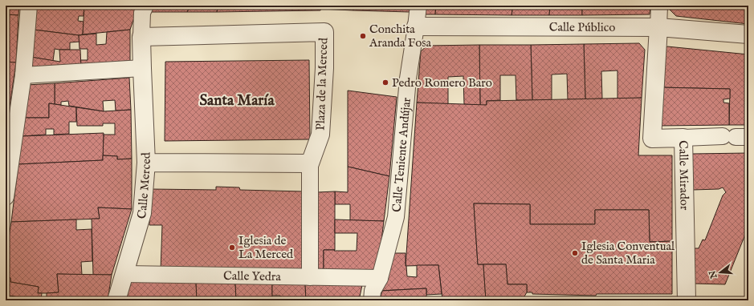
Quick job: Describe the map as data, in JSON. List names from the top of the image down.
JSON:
{
  "streets": {
    "street": [
      "Calle Público",
      "Plaza de la Merced",
      "Calle Teniente Andújar",
      "Calle Mirador",
      "Calle Merced",
      "Calle Yedra"
    ]
  },
  "crossings": [
    ["Calle Público", "Calle Teniente Andújar"],
    ["Calle Público", "Calle Mirador"],
    ["Calle Teniente Andújar", "Calle Yedra"],
    ["Calle Merced", "Calle Yedra"]
  ],
  "districts": ["Santa María"],
  "places": [
    "Conchita Aranda Fosa",
    "Pedro Romero Baro",
    "Iglesia de La Merced",
    "Iglesia Conventual de Santa Maria"
  ],
  "north": "left"
}
